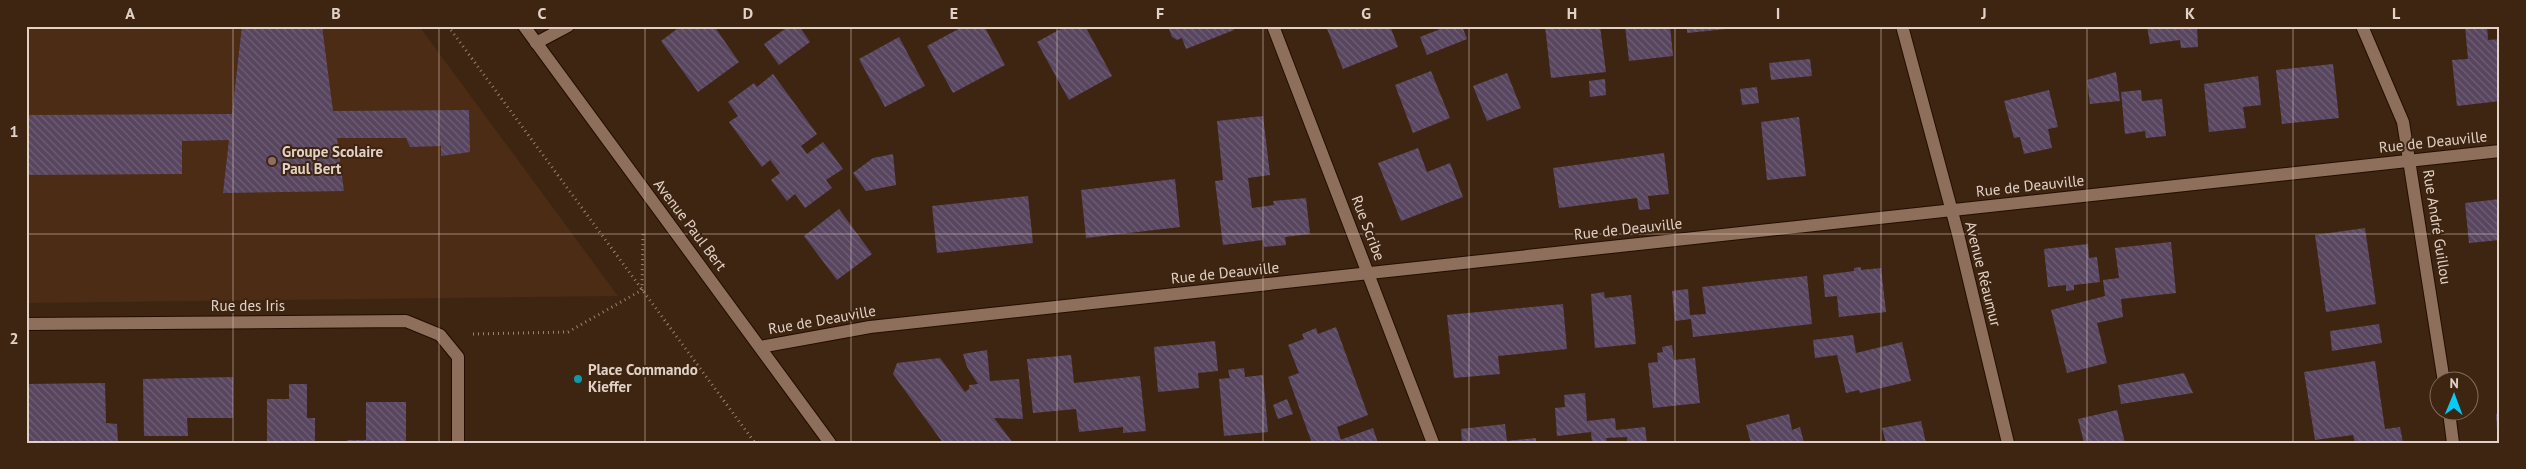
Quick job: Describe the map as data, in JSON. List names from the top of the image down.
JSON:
{
  "streets": {
    "street": [
      "Rue de Deauville",
      "Avenue Paul Bert",
      "Rue André Guillou",
      "Rue Scribe",
      "Avenue Réaumur",
      "Rue des Iris"
    ]
  },
  "crossings": [
    ["Rue de Deauville", "Avenue Paul Bert"],
    ["Rue de Deauville", "Rue André Guillou"],
    ["Rue de Deauville", "Rue Scribe"],
    ["Rue de Deauville", "Avenue Réaumur"]
  ],
  "places": ["Groupe Scolaire Paul Bert", "Place Commando Kieffer"],
  "north": "top",
  "grid": {
    "columns": [
      "A",
      "B",
      "C",
      "D",
      "E",
      "F",
      "G",
      "H",
      "I",
      "J",
      "K",
      "L"
    ],
    "rows": ["1", "2"]
  }
}
